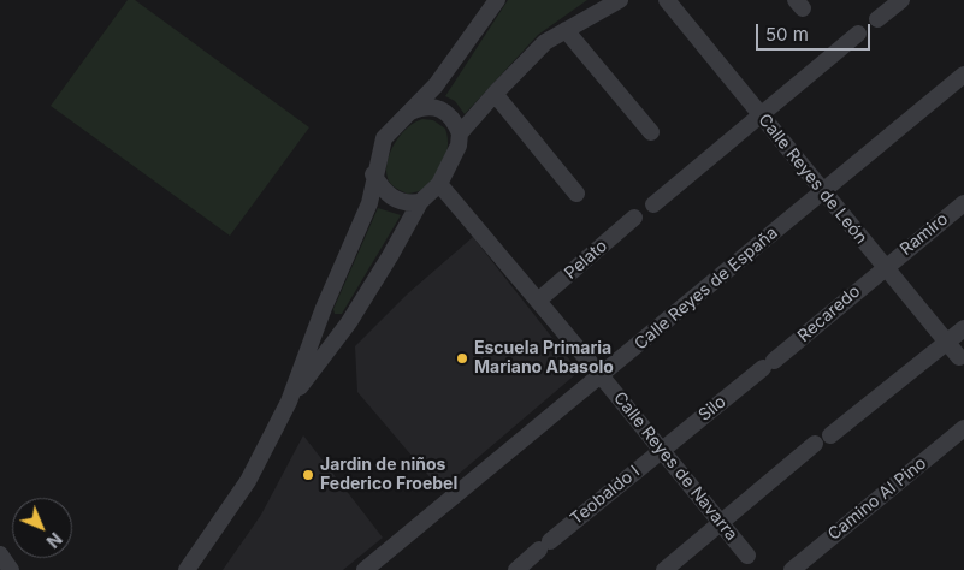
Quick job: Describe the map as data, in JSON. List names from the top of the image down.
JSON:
{
  "streets": {
    "street": [
      "Calle Reyes de León",
      "Ramiro",
      "Pelato",
      "Calle Reyes de España",
      "Recaredo",
      "Silo",
      "Calle Reyes de Navarra",
      "Teobaldo I",
      "Camino Al Pino"
    ]
  },
  "crossings": [
    ["Calle Reyes de León", "Ramiro"],
    ["Calle Reyes de León", "Calle Reyes de España"],
    ["Calle Reyes de León", "Recaredo"],
    ["Ramiro", "Recaredo"],
    ["Pelato", "Calle Reyes de Navarra"],
    ["Calle Reyes de España", "Calle Reyes de Navarra"],
    ["Recaredo", "Silo"],
    ["Silo", "Calle Reyes de Navarra"],
    ["Silo", "Teobaldo I"],
    ["Calle Reyes de Navarra", "Teobaldo I"]
  ],
  "places": ["Escuela Primaria Mariano Abasolo", "Jardin de niños Federico Froebel"],
  "scale_bar": "50 m",
  "north": "bottom right"
}
